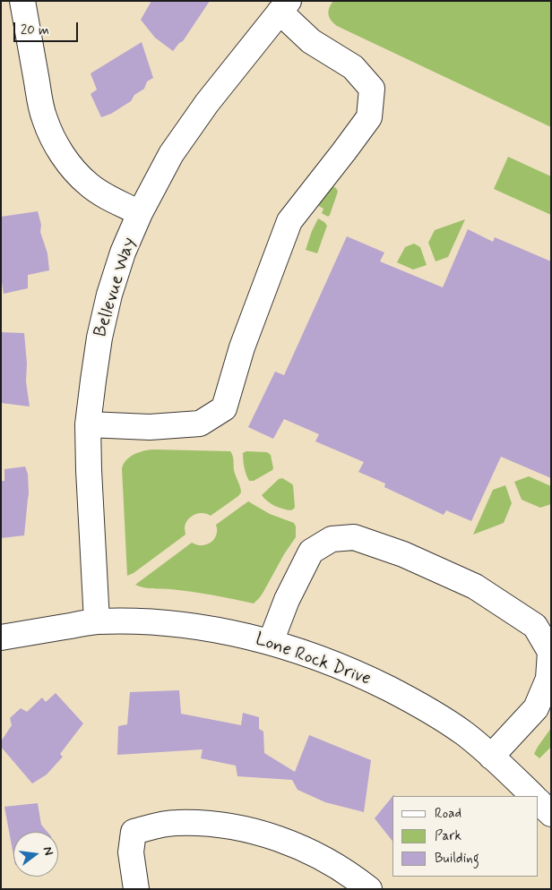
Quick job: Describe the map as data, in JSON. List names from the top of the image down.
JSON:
{
  "streets": {
    "street": ["Bellevue Way", "Lone Rock Drive"]
  },
  "crossings": [
    ["Bellevue Way", "Lone Rock Drive"]
  ],
  "legend": ["Road", "Park", "Building"],
  "scale_bar": "20 m",
  "north": "right"
}
